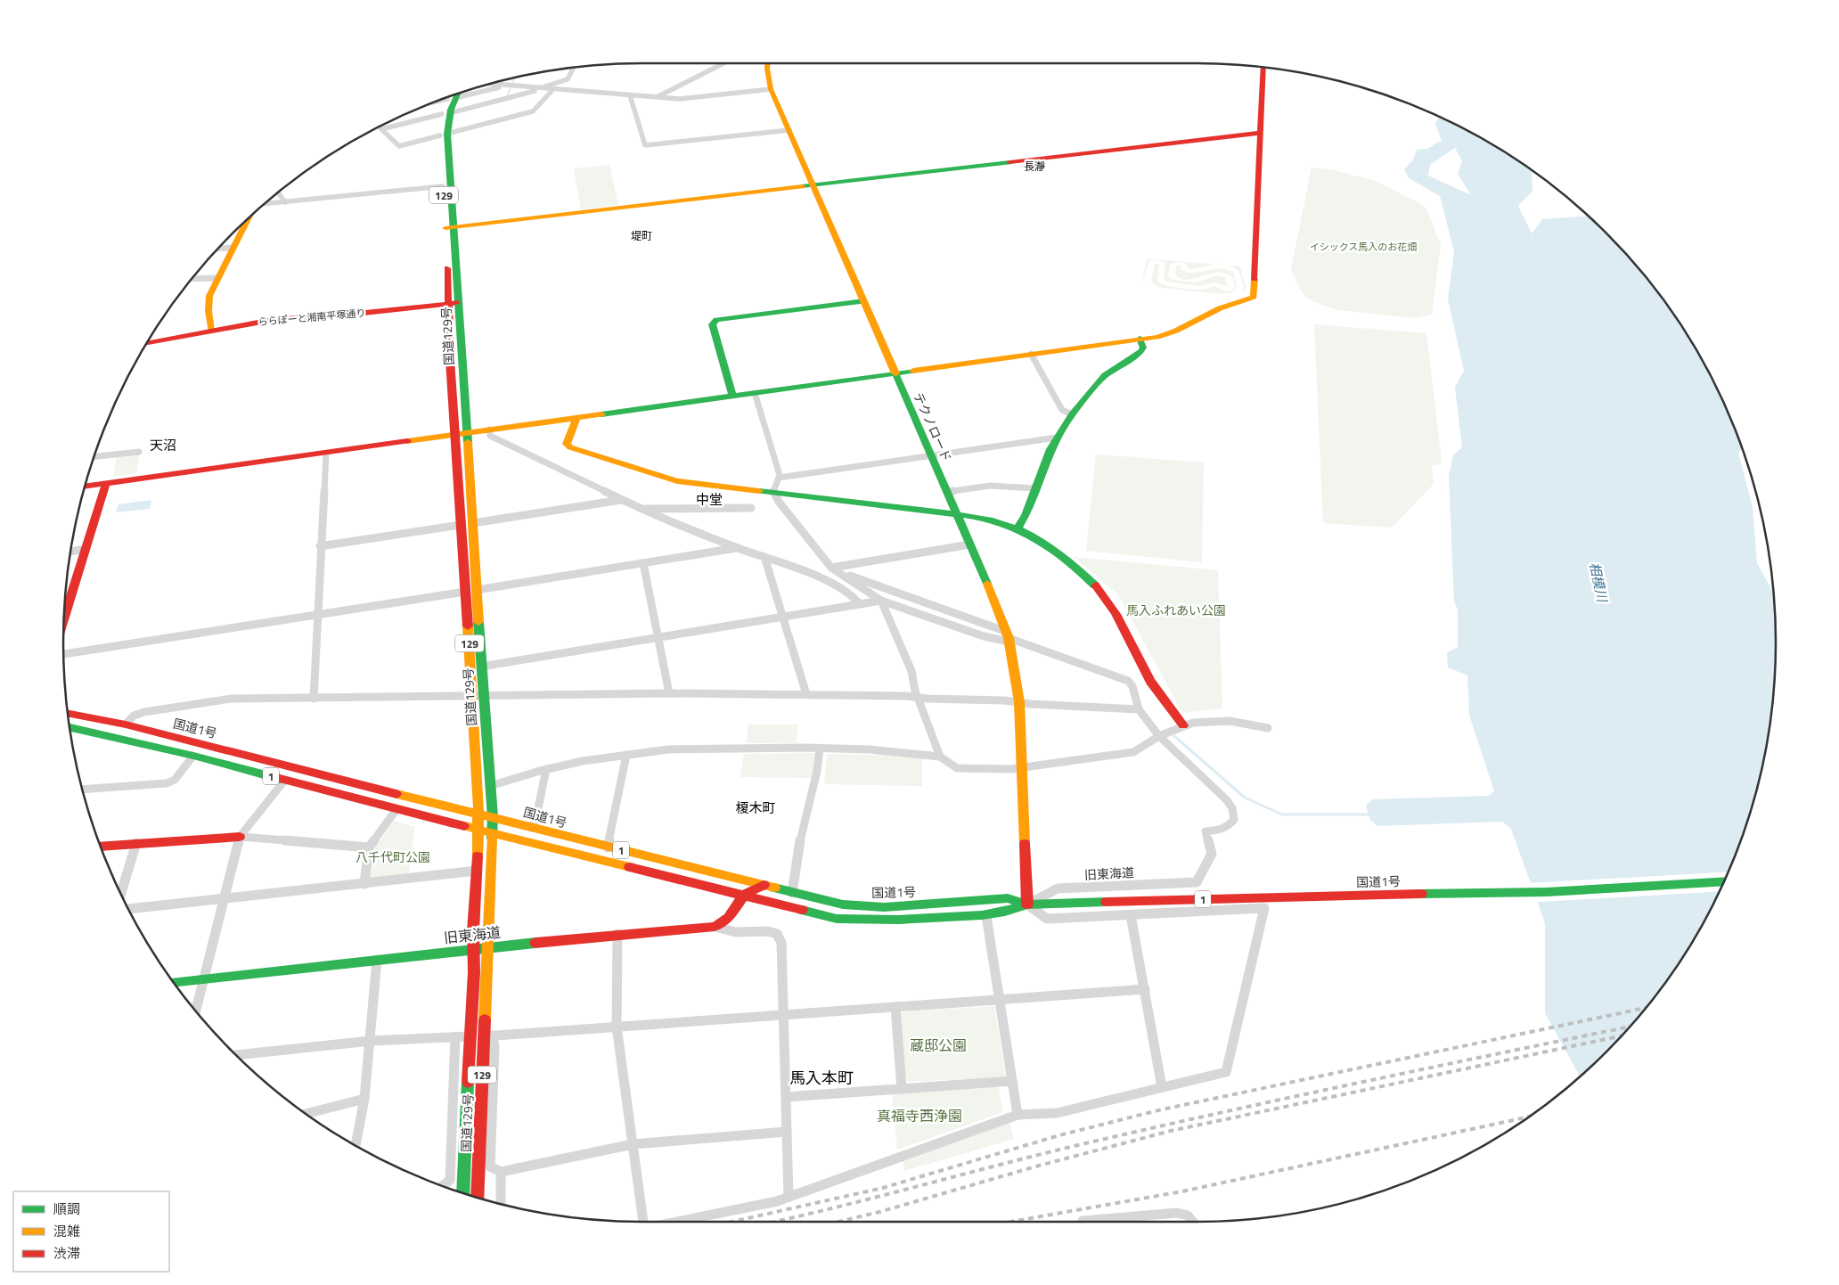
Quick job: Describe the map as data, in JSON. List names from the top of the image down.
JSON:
{
  "streets": {
    "main road": [
      "129",
      "ららぽーと湘南平塚通り",
      "国道129号",
      "テクノロード",
      "国道1号",
      "1",
      "旧東海道"
    ]
  },
  "crossings": [
    ["ららぽーと湘南平塚通り", "国道129号"],
    ["国道129号", "国道1号"],
    ["国道129号", "旧東海道"],
    ["テクノロード", "国道1号"],
    ["テクノロード", "旧東海道"],
    ["国道1号", "旧東海道"]
  ],
  "districts": [
    "長瀞",
    "堤町",
    "天沼",
    "中堂",
    "榎木町",
    "馬入本町"
  ],
  "water": ["相模川"],
  "parks": [
    "イシックス馬入のお花畑",
    "馬入ふれあい公園",
    "八千代町公園",
    "蔵邸公園",
    "真福寺西浄園"
  ],
  "legend": ["順調", "混雑", "渋滞"]
}
